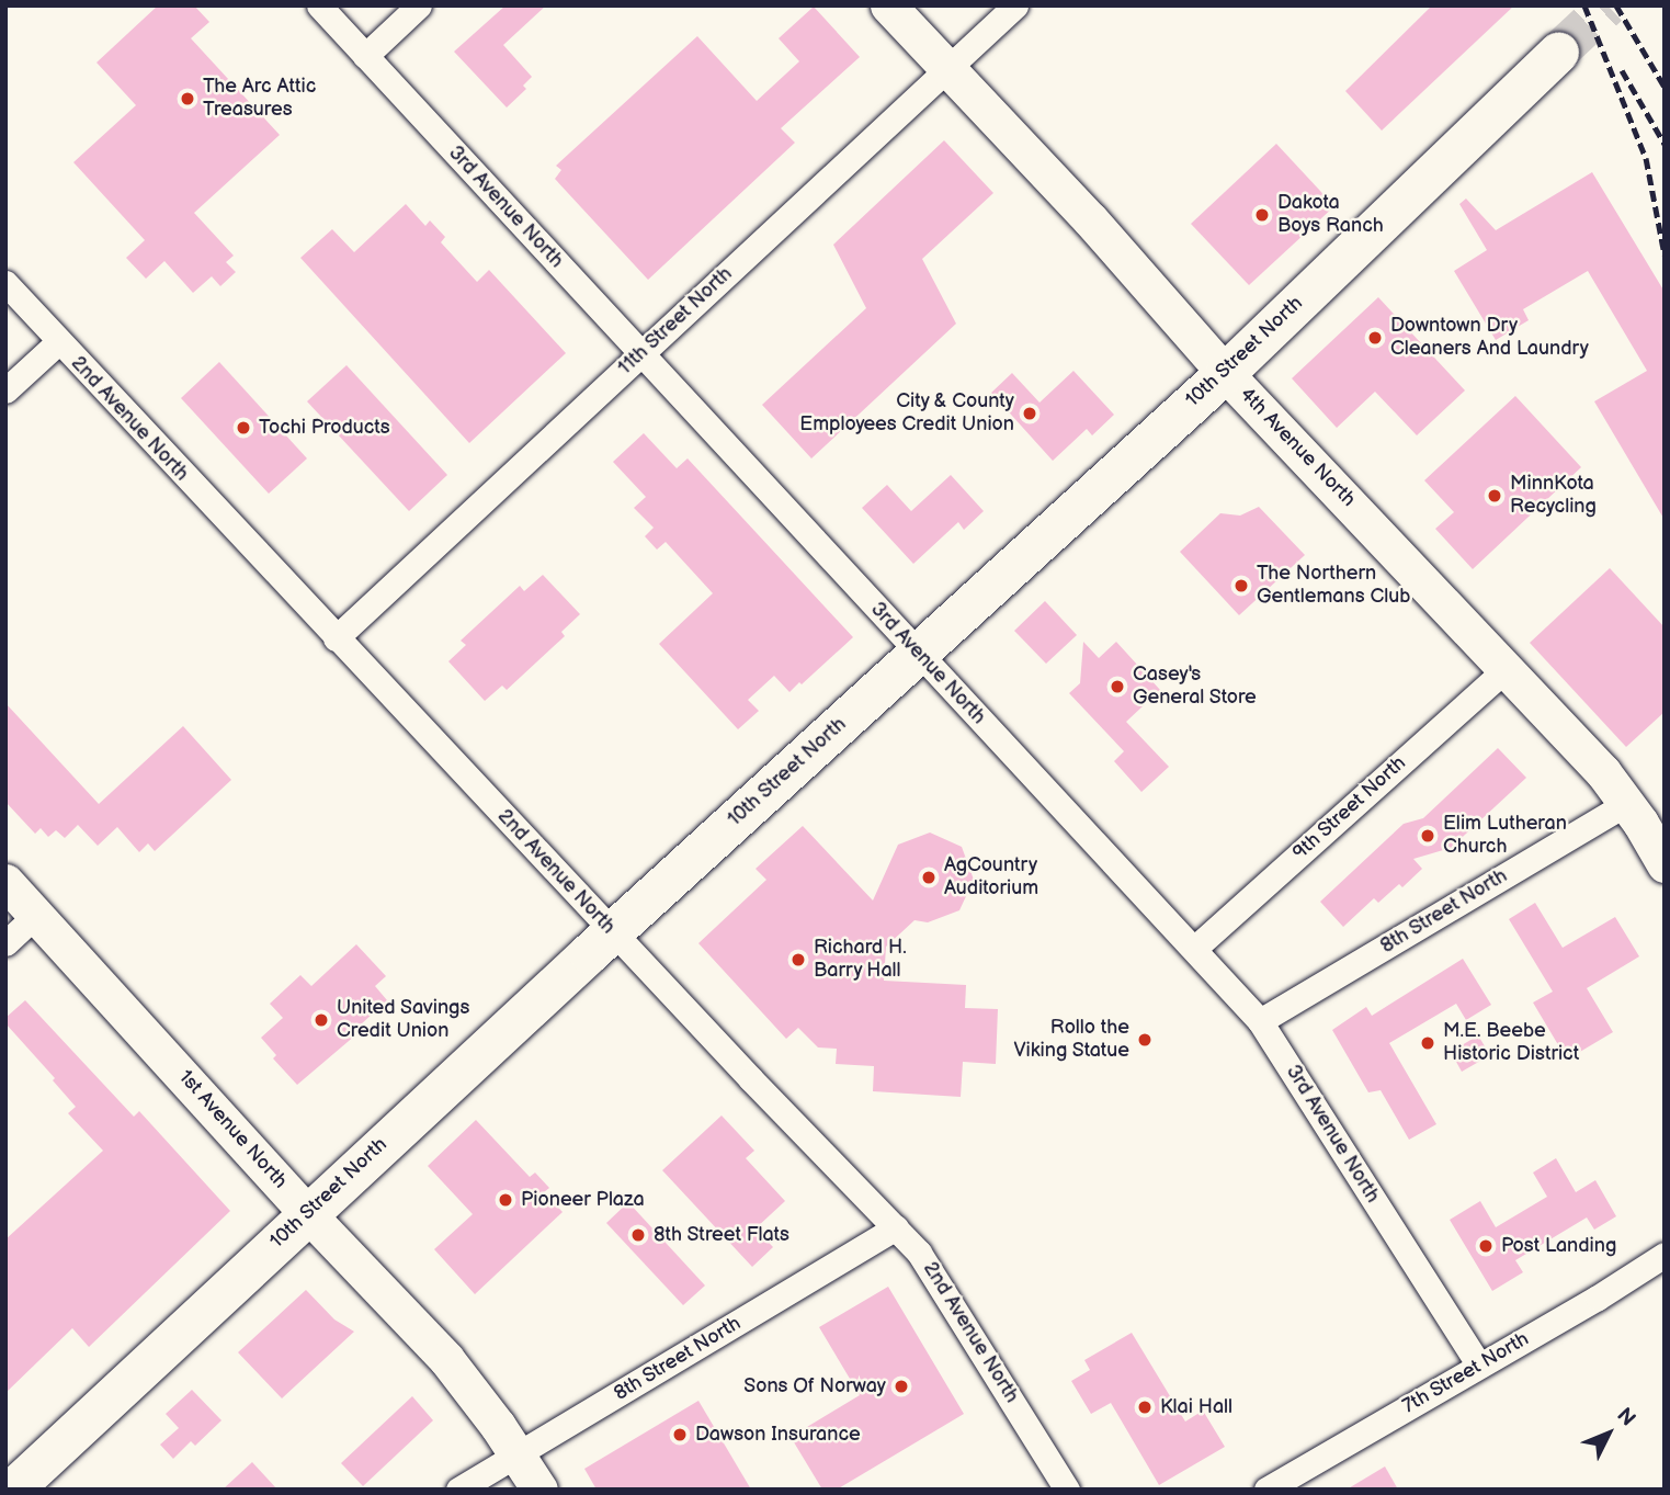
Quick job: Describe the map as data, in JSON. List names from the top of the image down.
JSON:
{
  "streets": {
    "main road": ["10th Street North"],
    "street": [
      "3rd Avenue North",
      "11th Street North",
      "2nd Avenue North",
      "4th Avenue North",
      "9th Street North",
      "8th Street North",
      "1st Avenue North",
      "7th Street North"
    ]
  },
  "crossings": [
    ["3rd Avenue North", "11th Street North"],
    ["3rd Avenue North", "10th Street North"],
    ["3rd Avenue North", "9th Street North"],
    ["3rd Avenue North", "8th Street North"],
    ["3rd Avenue North", "7th Street North"],
    ["11th Street North", "2nd Avenue North"],
    ["11th Street North", "4th Avenue North"],
    ["10th Street North", "2nd Avenue North"],
    ["10th Street North", "4th Avenue North"],
    ["10th Street North", "1st Avenue North"],
    ["2nd Avenue North", "8th Street North"],
    ["4th Avenue North", "9th Street North"],
    ["4th Avenue North", "8th Street North"],
    ["8th Street North", "1st Avenue North"]
  ],
  "places": [
    "The Arc Attic Treasures",
    "Dakota Boys Ranch",
    "Downtown Dry Cleaners And Laundry",
    "City & County Employees Credit Union",
    "Tochi Products",
    "MinnKota Recycling",
    "The Northern Gentlemans Club",
    "Casey's General Store",
    "Elim Lutheran Church",
    "AgCountry Auditorium",
    "Richard H. Barry Hall",
    "United Savings Credit Union",
    "Rollo the Viking Statue",
    "M.E. Beebe Historic District",
    "Pioneer Plaza",
    "8th Street Flats",
    "Post Landing",
    "Sons Of Norway",
    "Klai Hall",
    "Dawson Insurance"
  ],
  "north": "top right"
}
